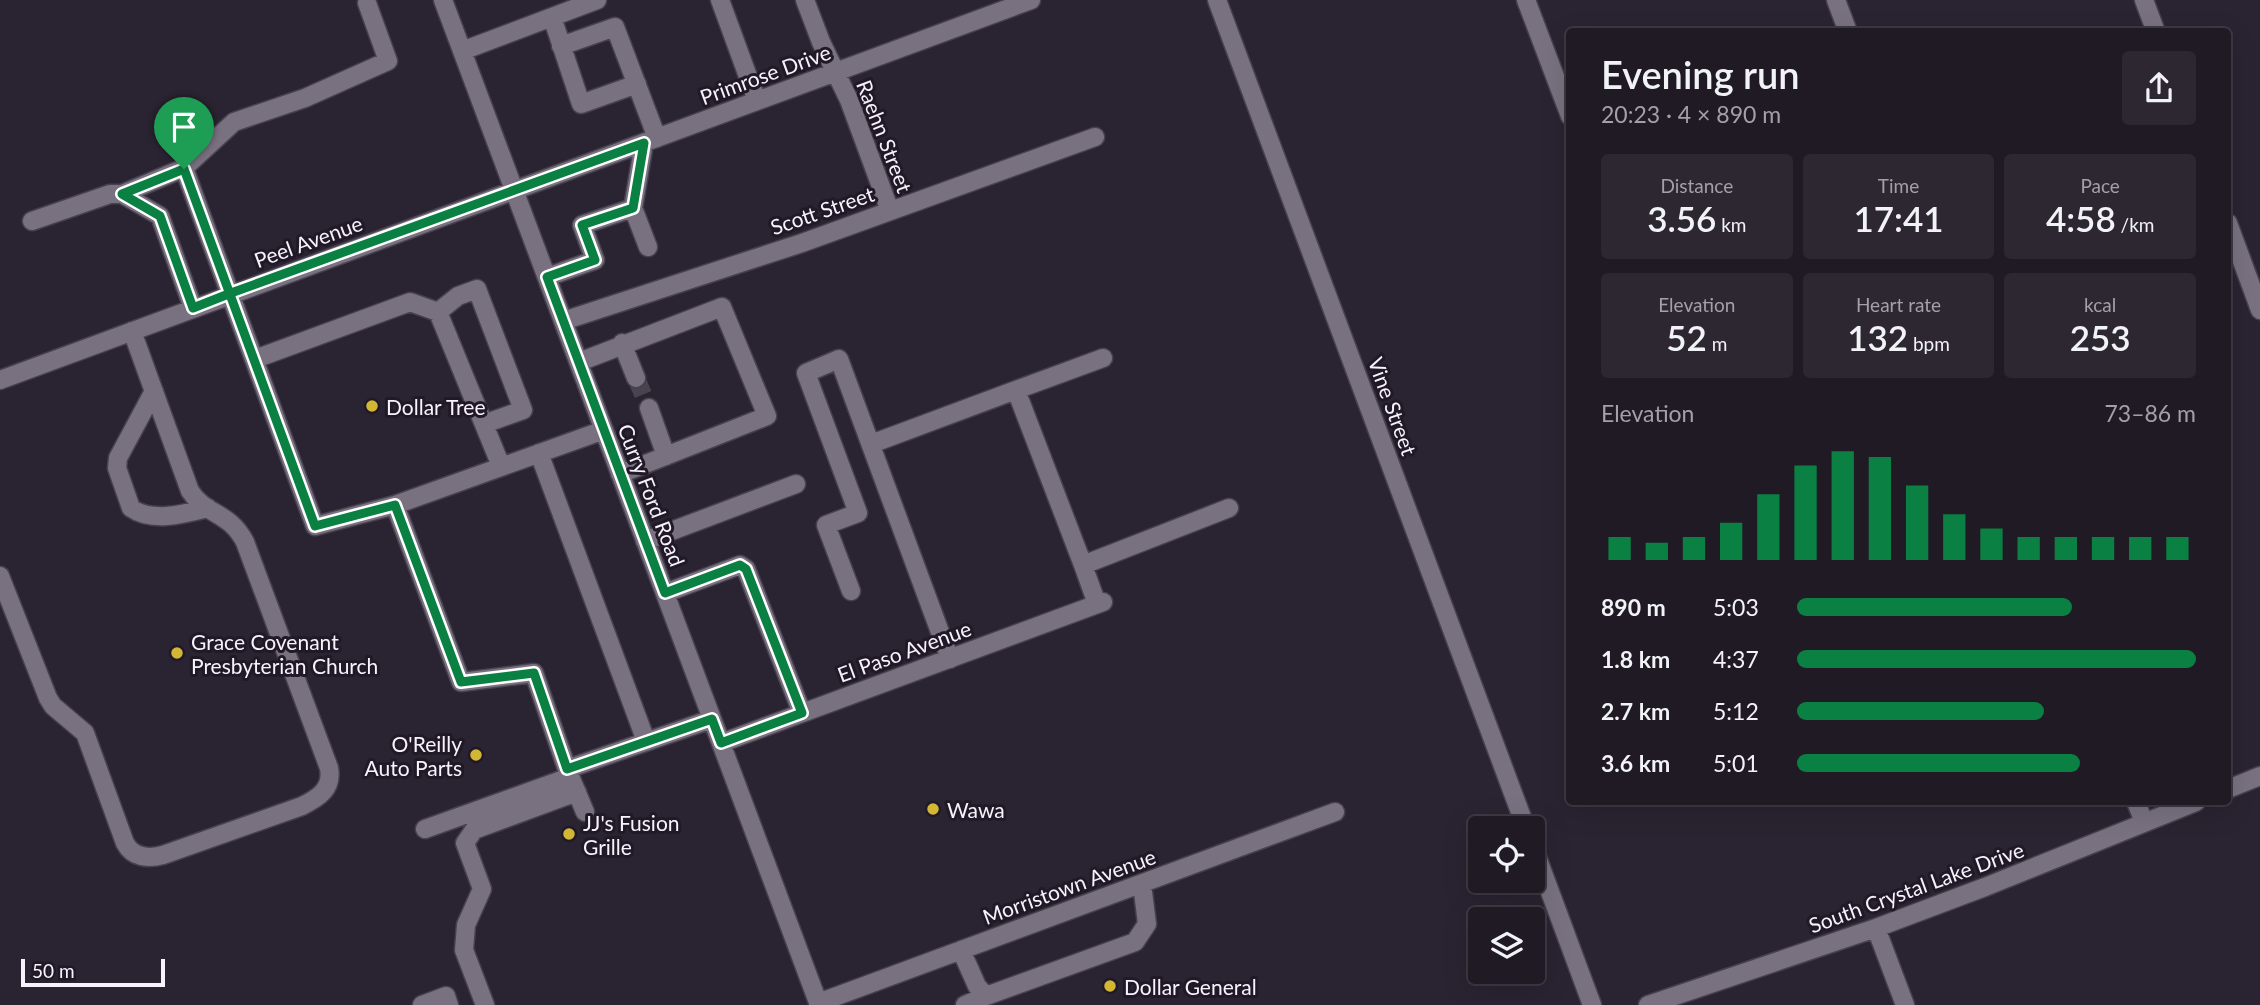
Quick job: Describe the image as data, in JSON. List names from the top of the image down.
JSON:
{
  "streets": {
    "street": [
      "Primrose Drive",
      "Raehn Street",
      "Scott Street",
      "Peel Avenue",
      "Vine Street",
      "Curry Ford Road",
      "El Paso Avenue",
      "Morristown Avenue",
      "South Crystal Lake Drive"
    ]
  },
  "crossings": [
    ["Primrose Drive", "Raehn Street"],
    ["Primrose Drive", "Peel Avenue"],
    ["Primrose Drive", "Curry Ford Road"],
    ["Raehn Street", "Scott Street"],
    ["Scott Street", "Curry Ford Road"],
    ["Peel Avenue", "Curry Ford Road"],
    ["Curry Ford Road", "El Paso Avenue"],
    ["Curry Ford Road", "Morristown Avenue"]
  ],
  "places": [
    "Dollar Tree",
    "Grace Covenant Presbyterian Church",
    "O'Reilly Auto Parts",
    "Wawa",
    "JJ's Fusion Grille",
    "Dollar General"
  ],
  "scale_bar": "50 m",
  "page": {
    "heading": ["Evening run", "20:23 · 4 × 890 m"],
    "stats": [
      ["Distance", "3.56 km"],
      ["Time", "17:41"],
      ["Pace", "4:58 /km"],
      ["Elevation", "52 m"],
      ["Heart rate", "132 bpm"],
      ["kcal", "253"]
    ],
    "chart": ["Elevation", "73–86 m"],
    "list": [
      {
        "name": "890 m",
        "note": "5:03"
      },
      {
        "name": "1.8 km",
        "note": "4:37"
      },
      {
        "name": "2.7 km",
        "note": "5:12"
      },
      {
        "name": "3.6 km",
        "note": "5:01"
      }
    ],
    "scale": "50 m"
  }
}
